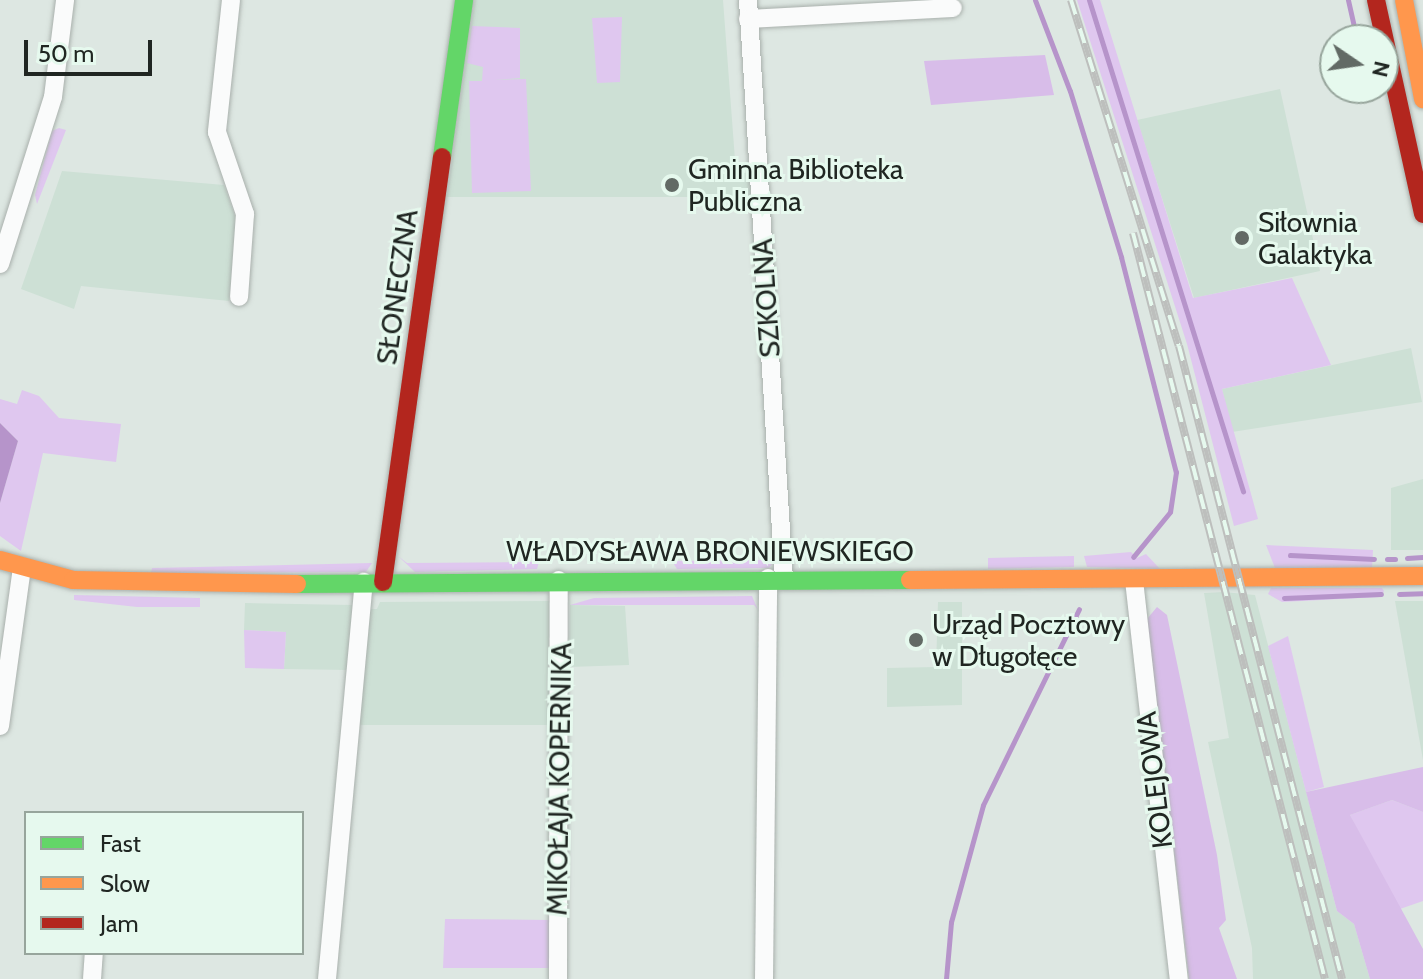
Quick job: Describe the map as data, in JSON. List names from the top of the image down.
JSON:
{
  "streets": {
    "street": [
      "SŁONECZNA",
      "SZKOLNA",
      "WŁADYSŁAWA BRONIEWSKIEGO",
      "MIKOŁAJA KOPERNIKA",
      "KOLEJOWA"
    ]
  },
  "crossings": [
    ["SŁONECZNA", "WŁADYSŁAWA BRONIEWSKIEGO"],
    ["SZKOLNA", "WŁADYSŁAWA BRONIEWSKIEGO"],
    ["WŁADYSŁAWA BRONIEWSKIEGO", "MIKOŁAJA KOPERNIKA"],
    ["WŁADYSŁAWA BRONIEWSKIEGO", "KOLEJOWA"]
  ],
  "places": ["Gminna Biblioteka Publiczna", "Siłownia Galaktyka", "Urząd Pocztowy w Długołęce"],
  "legend": ["Fast", "Slow", "Jam"],
  "scale_bar": "50 m",
  "north": "right"
}
